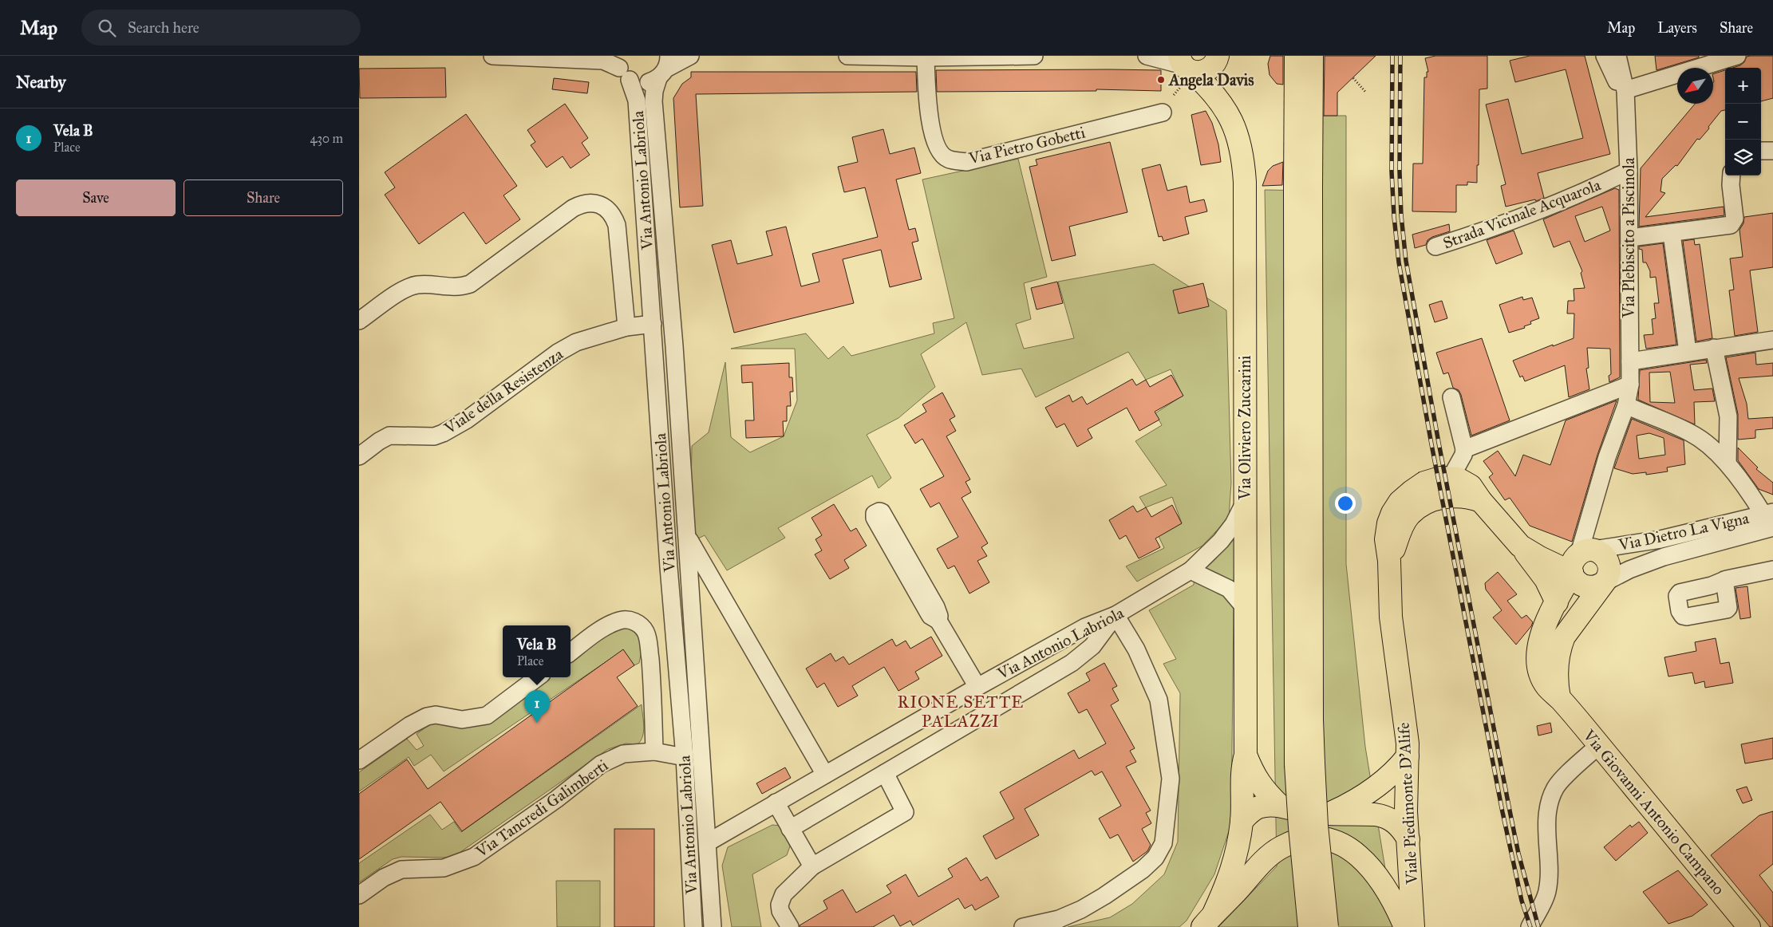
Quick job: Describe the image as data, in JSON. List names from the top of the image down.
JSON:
{
  "streets": {
    "main road": ["Via Oliviero Zuccarini", "Viale Piedimonte D'Alife", "Via Giovanni Antonio Campano"],
    "street": [
      "Via Pietro Gobetti",
      "Via Antonio Labriola",
      "Strada Vicinale Acquarola",
      "Via Plebiscito a Piscinola",
      "Viale della Resistenza",
      "Via Dietro La Vigna",
      "Via Tancredi Galimberti"
    ]
  },
  "crossings": [
    ["Via Antonio Labriola", "Viale della Resistenza"],
    ["Via Antonio Labriola", "Via Oliviero Zuccarini"],
    ["Via Antonio Labriola", "Via Tancredi Galimberti"],
    ["Strada Vicinale Acquarola", "Via Plebiscito a Piscinola"],
    ["Via Plebiscito a Piscinola", "Via Dietro La Vigna"],
    ["Via Plebiscito a Piscinola", "Viale Piedimonte D'Alife"],
    ["Via Plebiscito a Piscinola", "Via Giovanni Antonio Campano"],
    ["Via Dietro La Vigna", "Viale Piedimonte D'Alife"],
    ["Via Dietro La Vigna", "Via Giovanni Antonio Campano"],
    ["Viale Piedimonte D'Alife", "Via Giovanni Antonio Campano"]
  ],
  "districts": ["RIONE SETTE PALAZZI"],
  "places": ["Angela Davis"],
  "north": "bottom left",
  "page": {
    "header": "Map",
    "search": "Search here",
    "nav": ["Map", "Layers", "Share"],
    "heading": "Nearby",
    "map_buttons": ["+", "−"],
    "list": [
      {
        "mark": "1",
        "name": "Vela B",
        "note": "Place",
        "value": "430 m"
      }
    ],
    "buttons": ["Save", "Share"],
    "popup": ["Vela B", "Place"],
    "pins": "1"
  }
}
